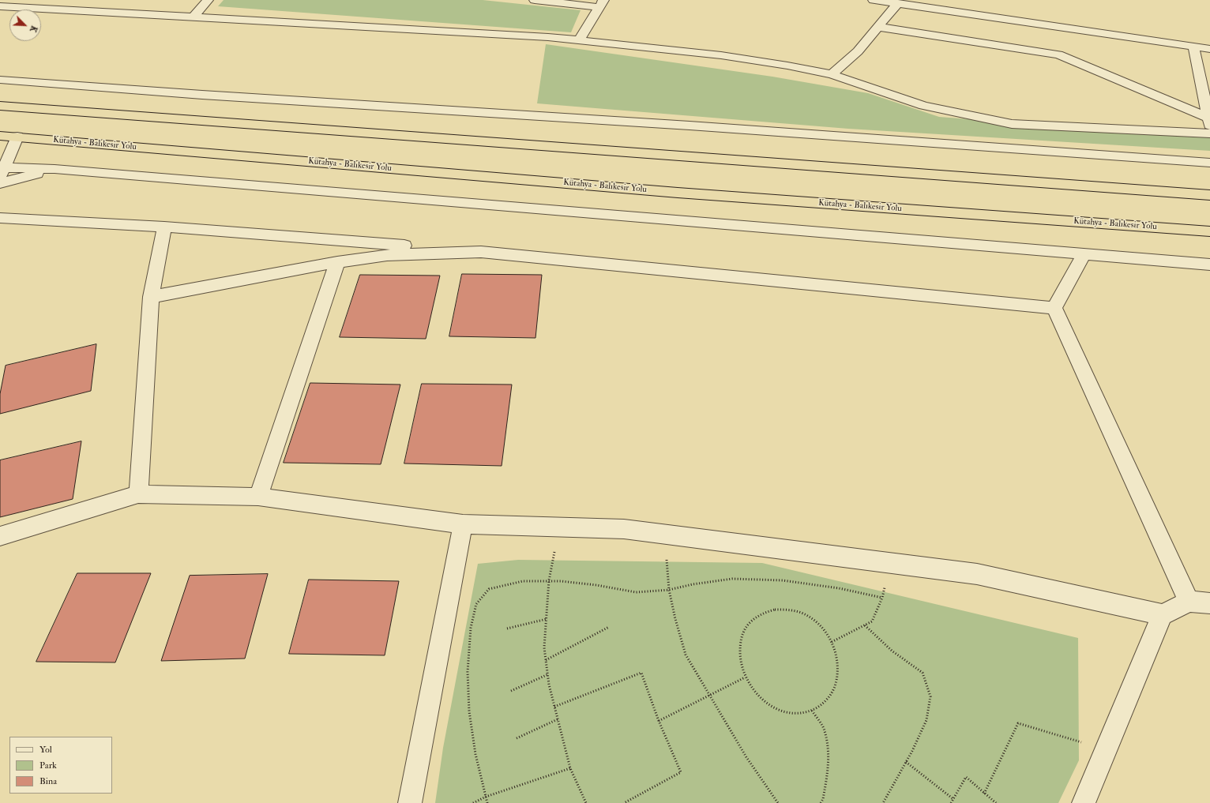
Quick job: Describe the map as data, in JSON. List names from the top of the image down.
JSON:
{
  "streets": {
    "highway": ["Kütahya - Balıkesir Yolu"]
  },
  "legend": ["Yol", "Park", "Bina"],
  "north": "bottom right"
}
